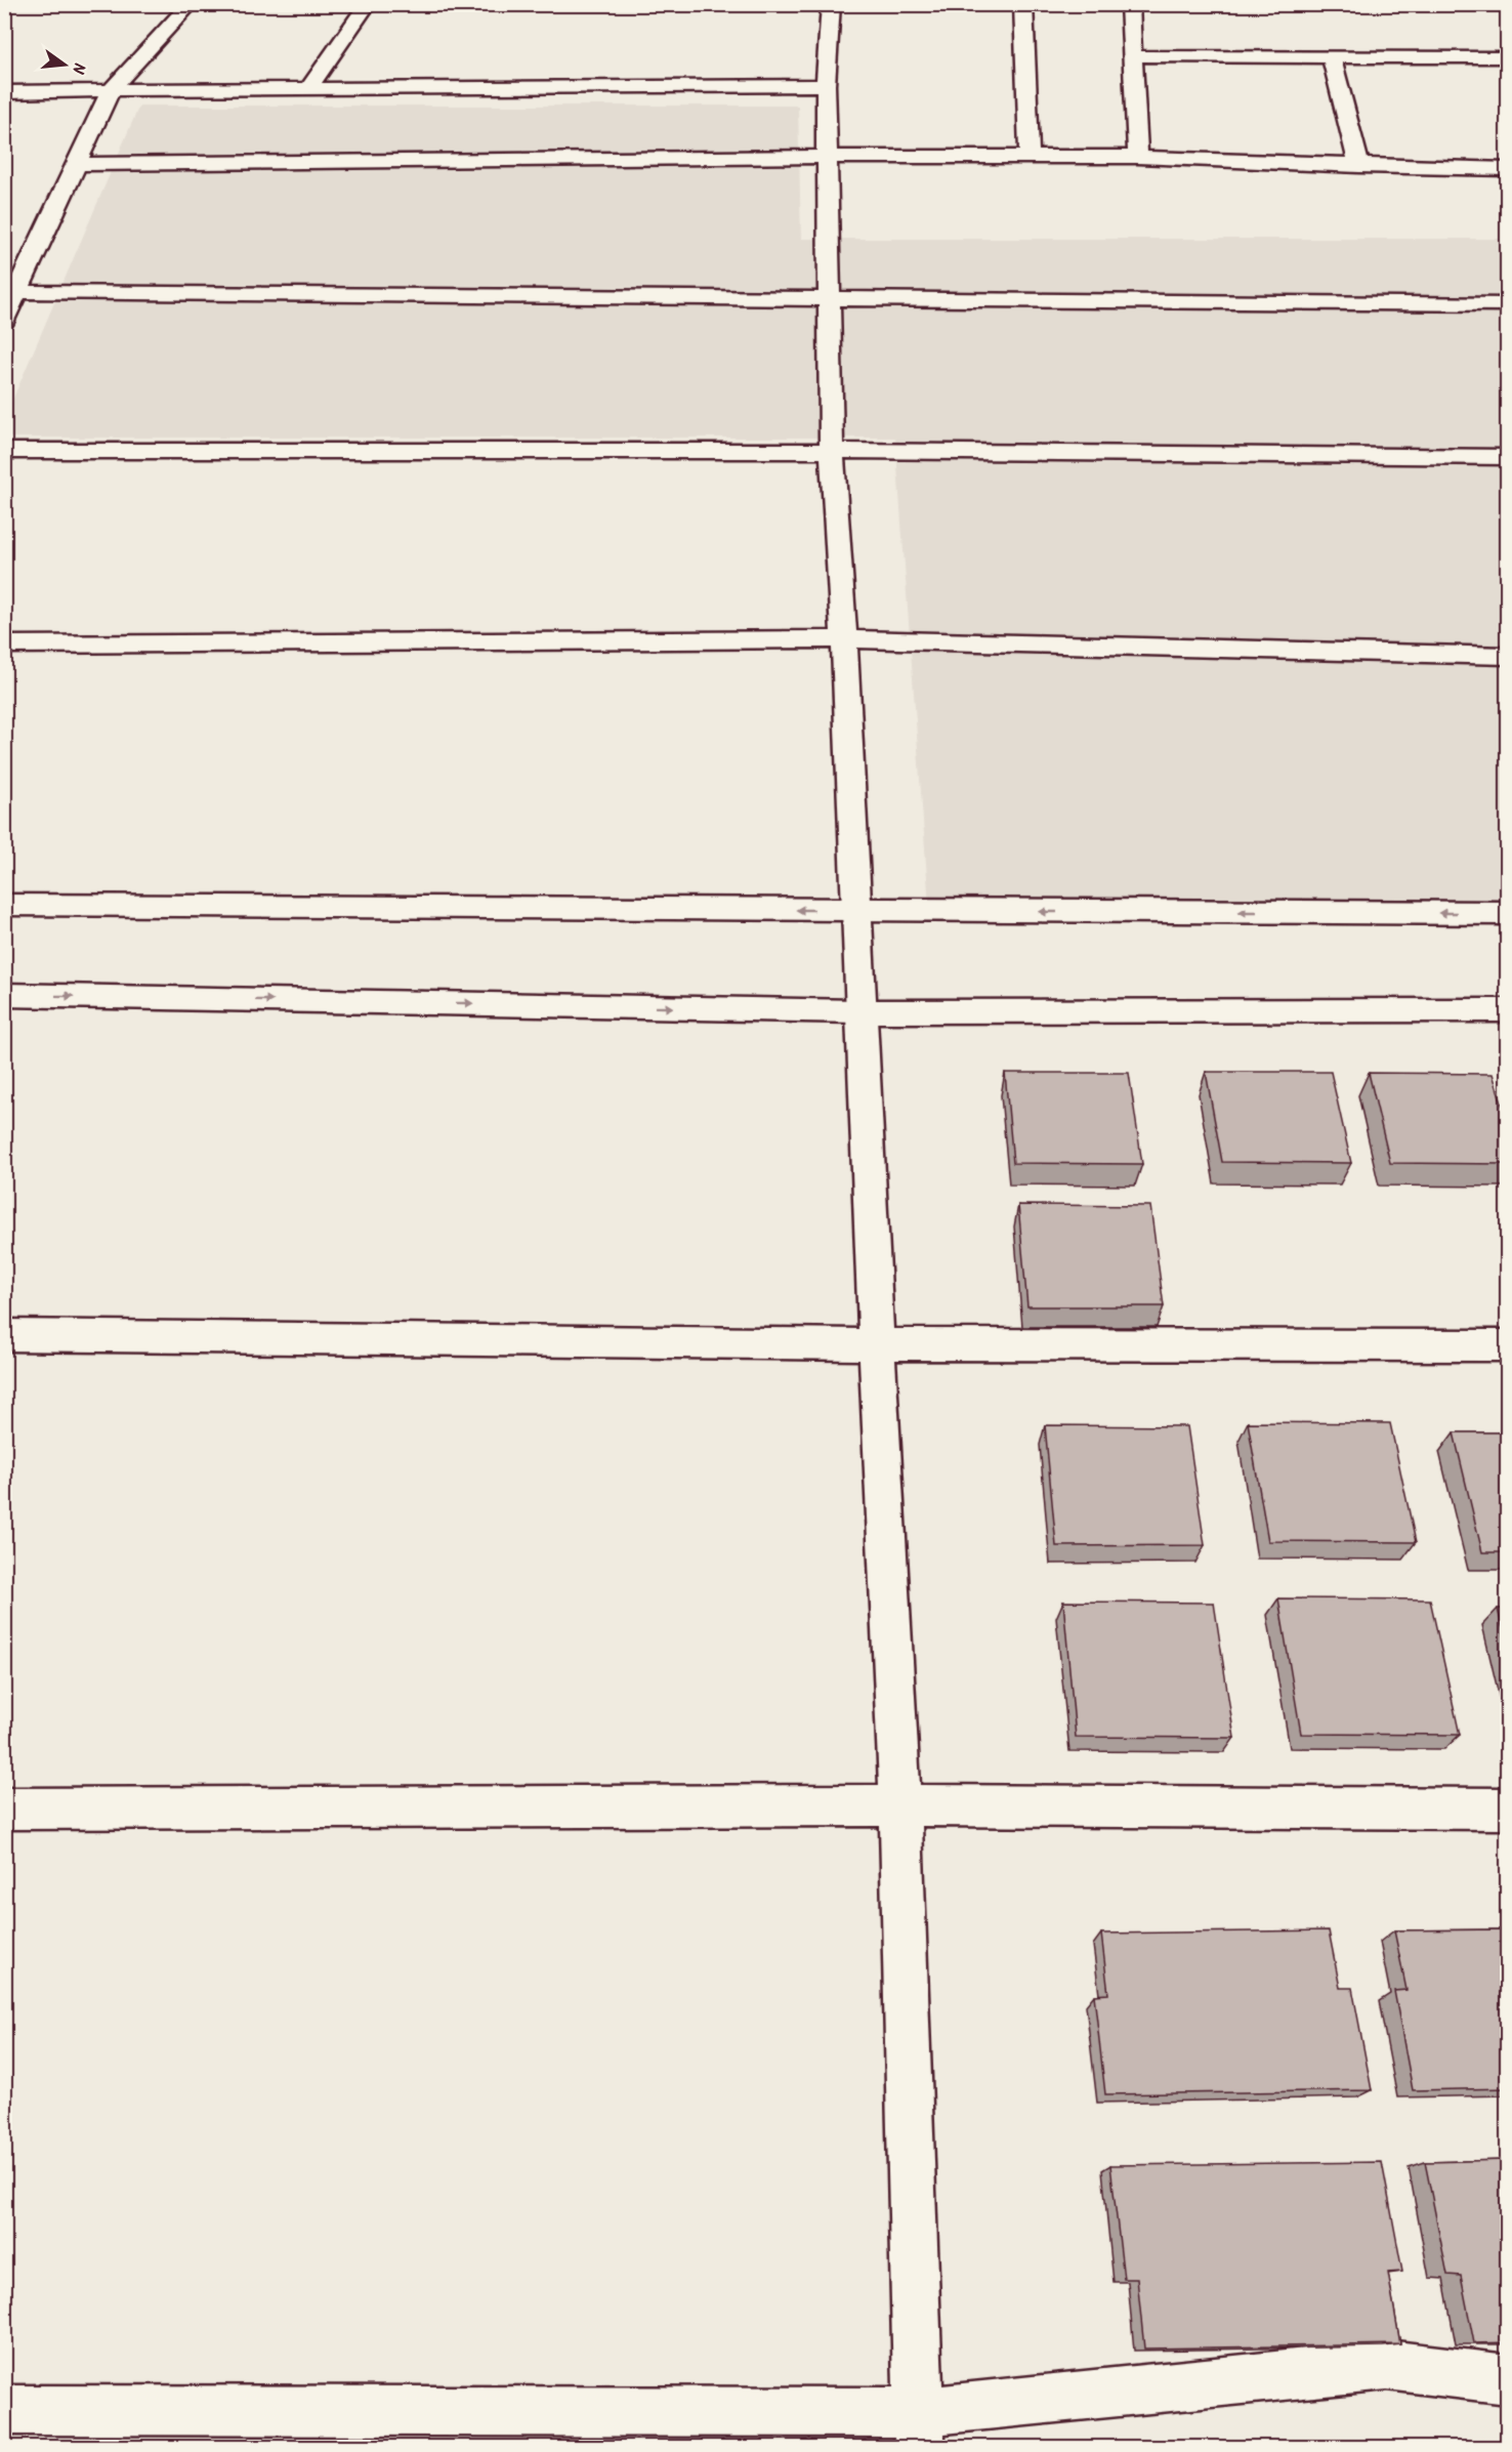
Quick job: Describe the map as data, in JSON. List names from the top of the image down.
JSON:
{
  "north": "right"
}
